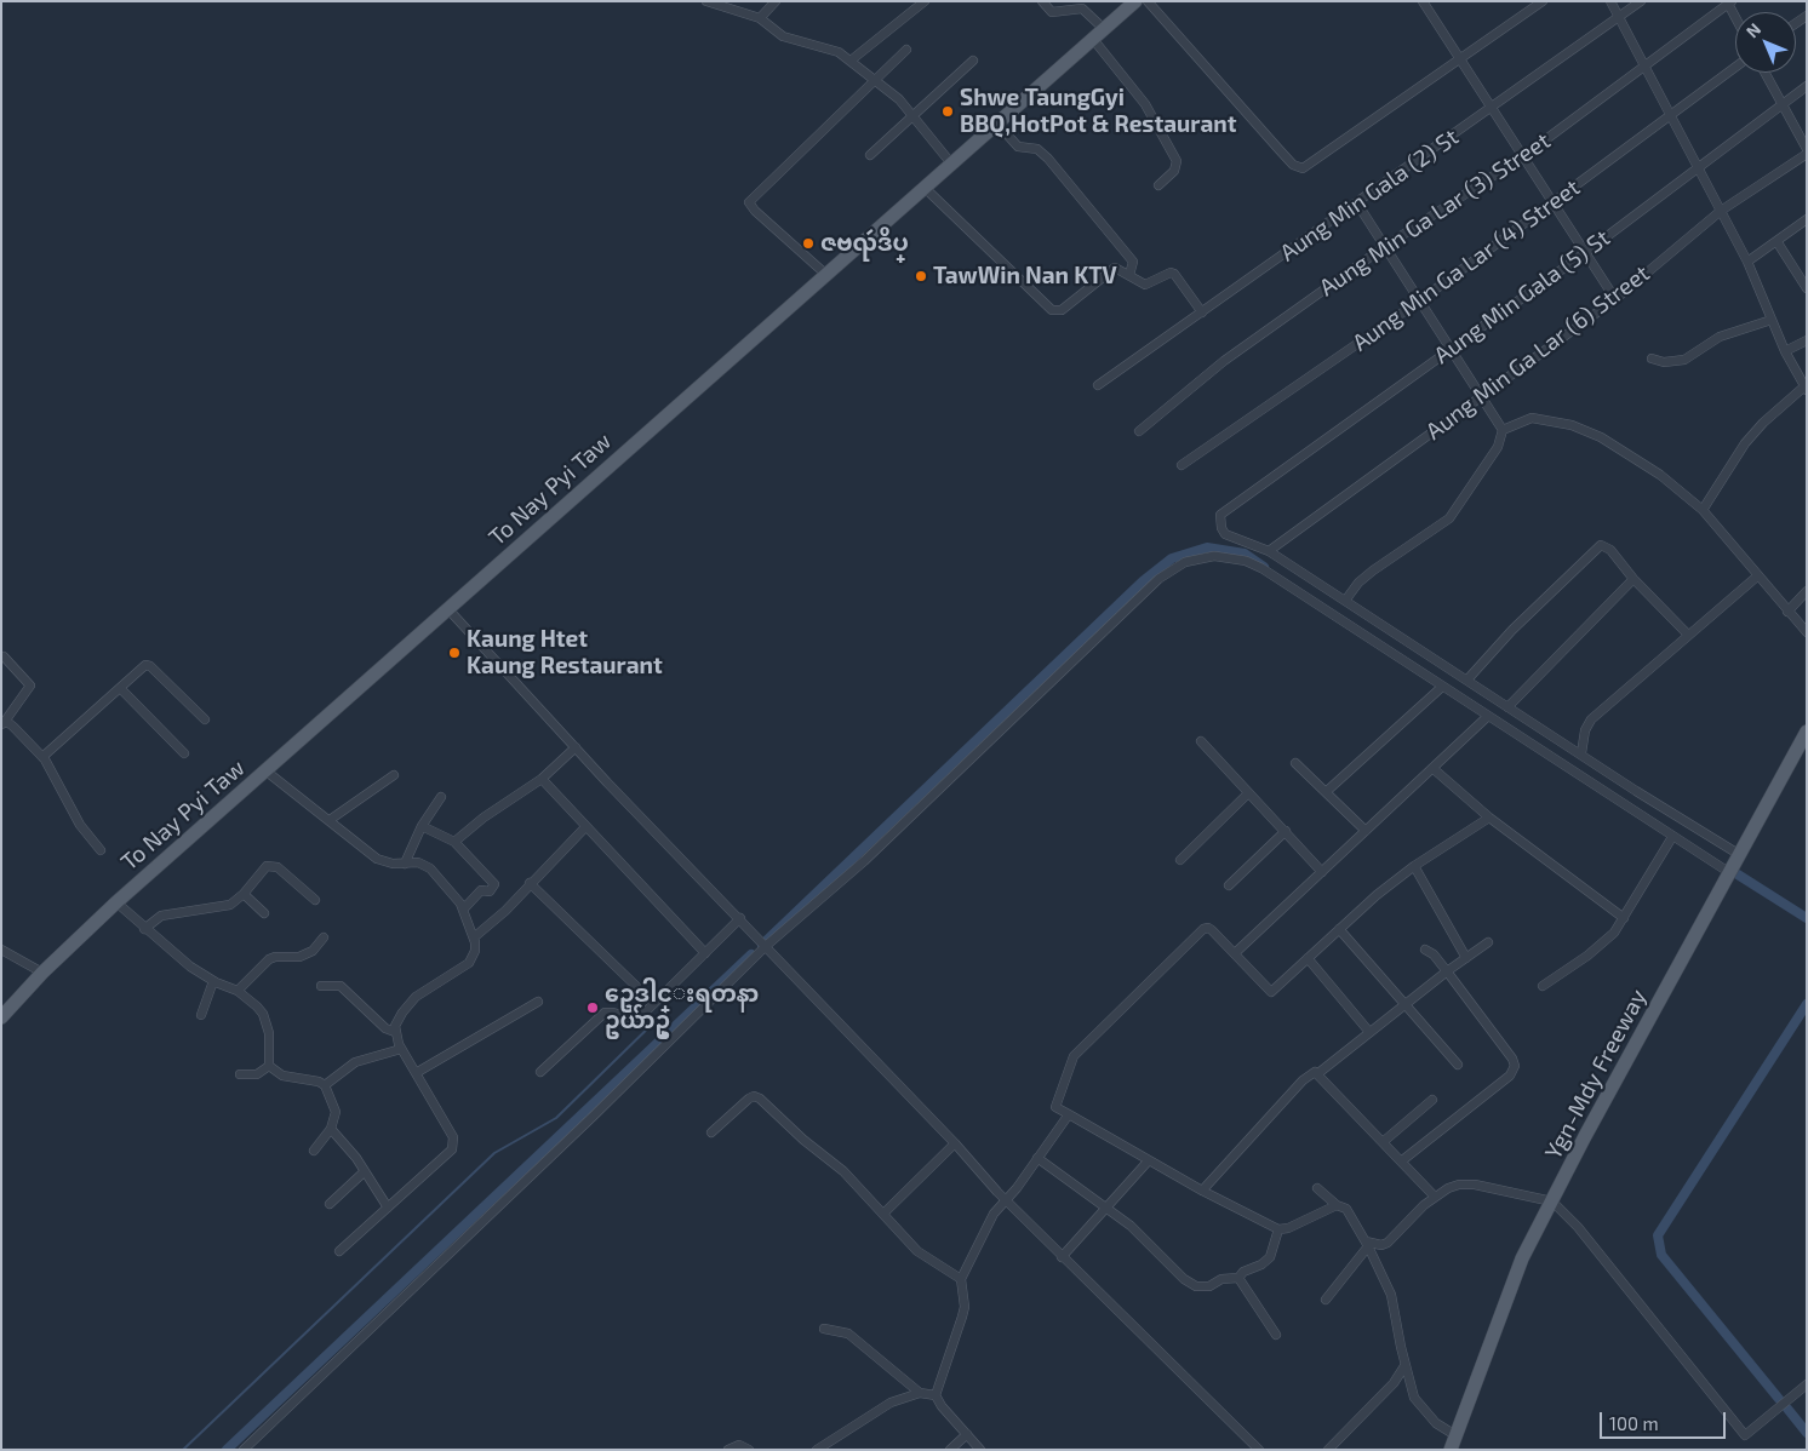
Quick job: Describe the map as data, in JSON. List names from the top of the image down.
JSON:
{
  "streets": {
    "main road": ["To Nay Pyi Taw", "Ygn-Mdy Freeway"],
    "street": [
      "Aung Min Gala (2) St",
      "Aung Min Ga Lar (3) Street",
      "Aung Min Ga Lar (4) Street",
      "Aung Min Gala (5) St",
      "Aung Min Ga Lar (6) Street"
    ]
  },
  "crossings": [
    ["Aung Min Gala (5) St", "Aung Min Ga Lar (6) Street"]
  ],
  "places": [
    "Shwe TaungGyi BBQ,HotPot & Restaurant",
    "ဇဗၺဴဒိပ္",
    "TawWin Nan KTV",
    "Kaung Htet Kaung Restaurant",
    "ဥေဒါင္းရတနာ ဥယ်ာဥ္"
  ],
  "scale_bar": "100 m",
  "north": "top left"
}
